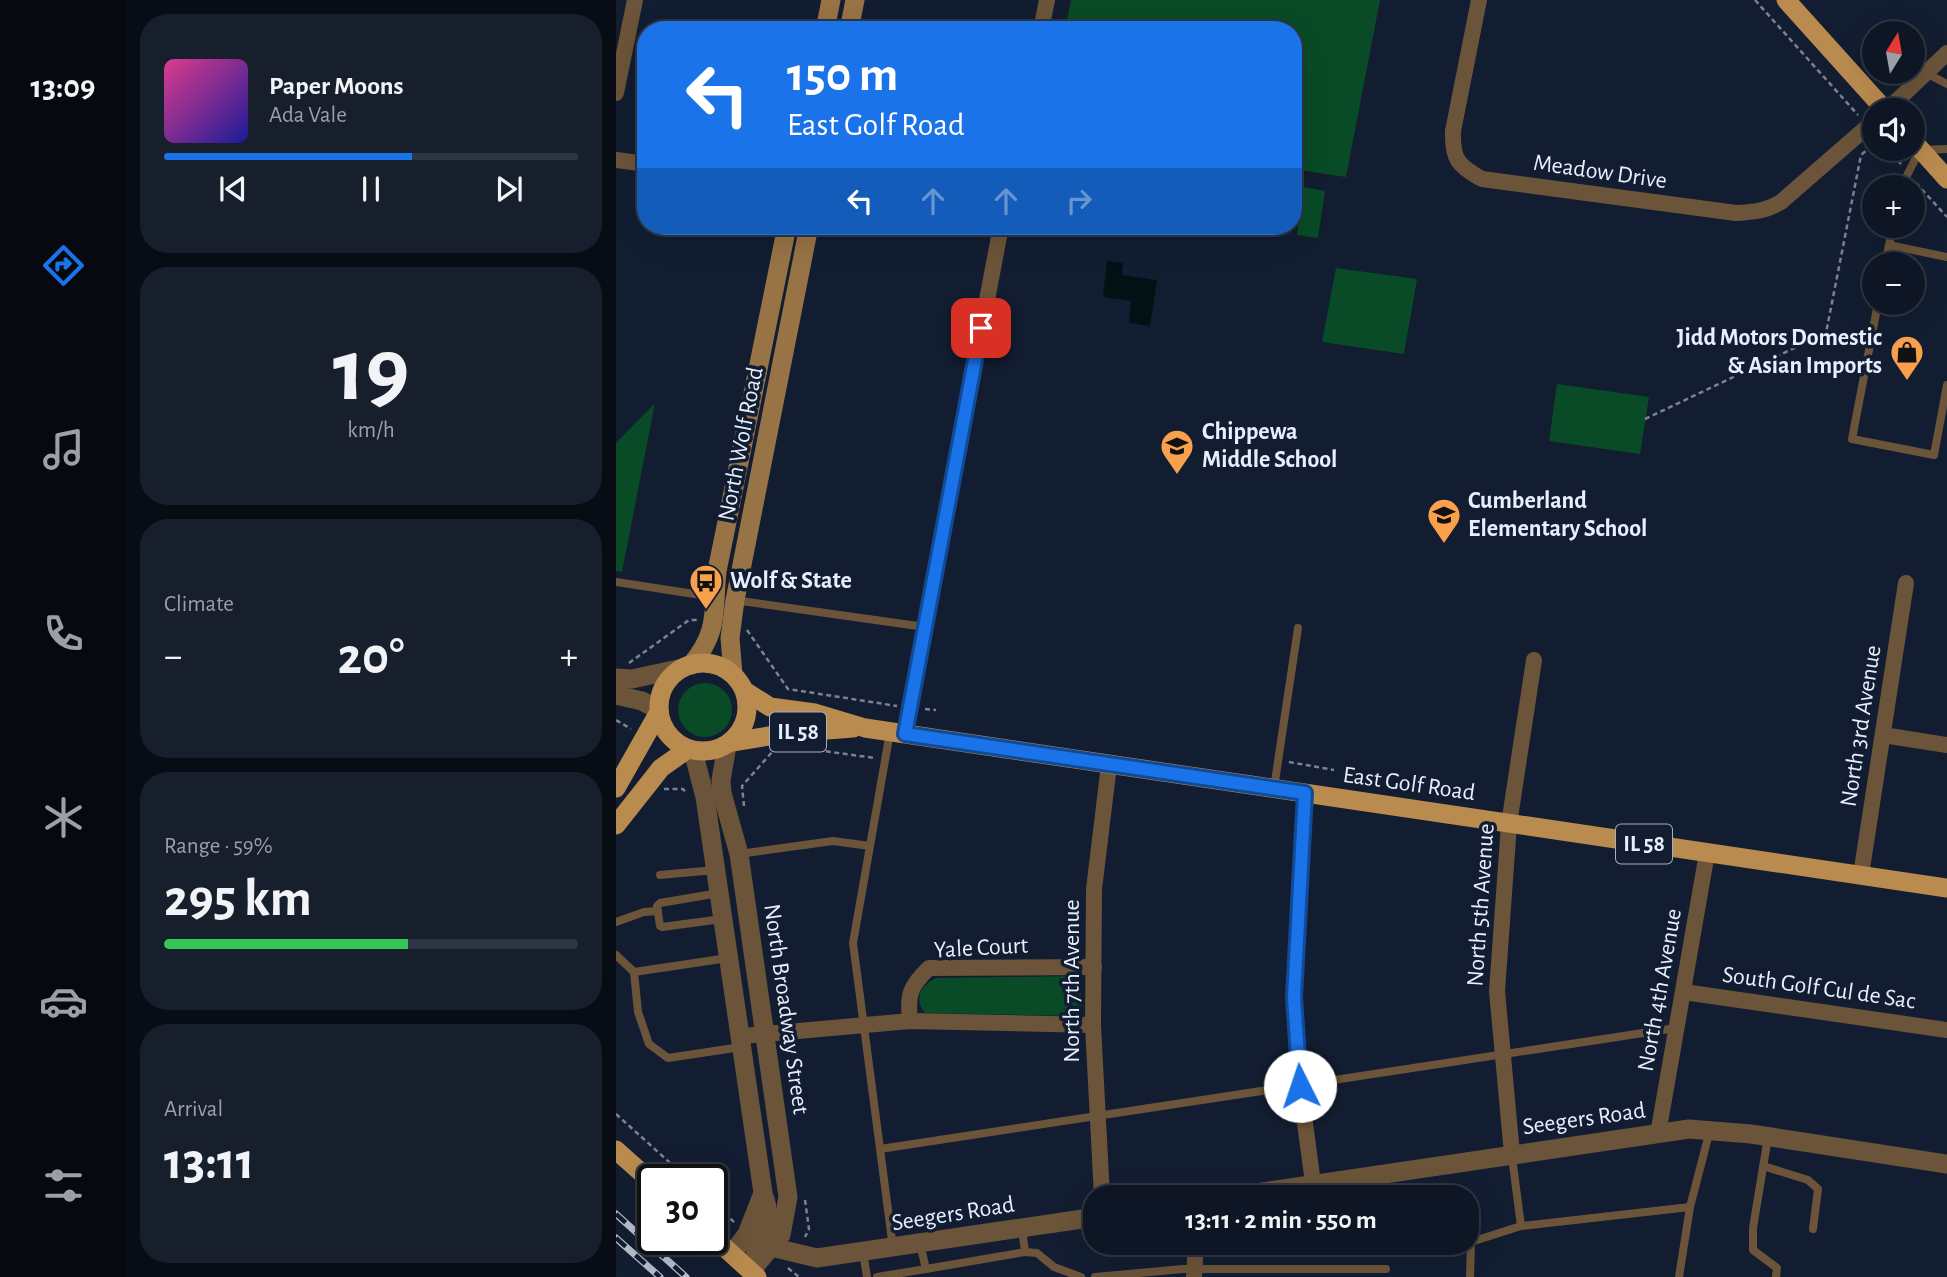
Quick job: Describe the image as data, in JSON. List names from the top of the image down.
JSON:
{
  "streets": {
    "main road": ["North Wolf Road", "IL 58", "East Golf Road"],
    "street": [
      "Meadow Drive",
      "North 3rd Avenue",
      "North 5th Avenue",
      "Yale Court",
      "North 7th Avenue",
      "South Golf Cul de Sac",
      "North 4th Avenue",
      "North Broadway Street",
      "Seegers Road"
    ]
  },
  "crossings": [
    ["North Wolf Road", "IL 58"],
    ["North Wolf Road", "East Golf Road"],
    ["North Wolf Road", "North Broadway Street"],
    ["North 3rd Avenue", "East Golf Road"],
    ["IL 58", "East Golf Road"],
    ["IL 58", "North Broadway Street"],
    ["East Golf Road", "North 5th Avenue"],
    ["East Golf Road", "North 7th Avenue"],
    ["East Golf Road", "North 4th Avenue"],
    ["East Golf Road", "North Broadway Street"],
    ["North 5th Avenue", "Seegers Road"],
    ["Yale Court", "North 7th Avenue"],
    ["South Golf Cul de Sac", "North 4th Avenue"],
    ["North 4th Avenue", "Seegers Road"],
    ["North Broadway Street", "Seegers Road"]
  ],
  "places": {
    "shop": ["Jidd Motors Domestic & Asian Imports"],
    "school or university": ["Chippewa Middle School", "Cumberland Elementary School"],
    "bus stop": ["Wolf & State"]
  },
  "north": "top",
  "page": {
    "tabs": "13:09",
    "map_buttons": ["+", "−"],
    "turn": ["150 m", "East Golf Road"],
    "song": ["Paper Moons", "Ada Vale"],
    "tile": [
      ["19", "km/h"],
      "Climate",
      ["Range · 59%", "295 km"],
      ["Arrival", "13:11"]
    ],
    "heat": ["−", "20°", "+"],
    "limit": "30",
    "trip": "13:11 · 2 min · 550 m"
  }
}
